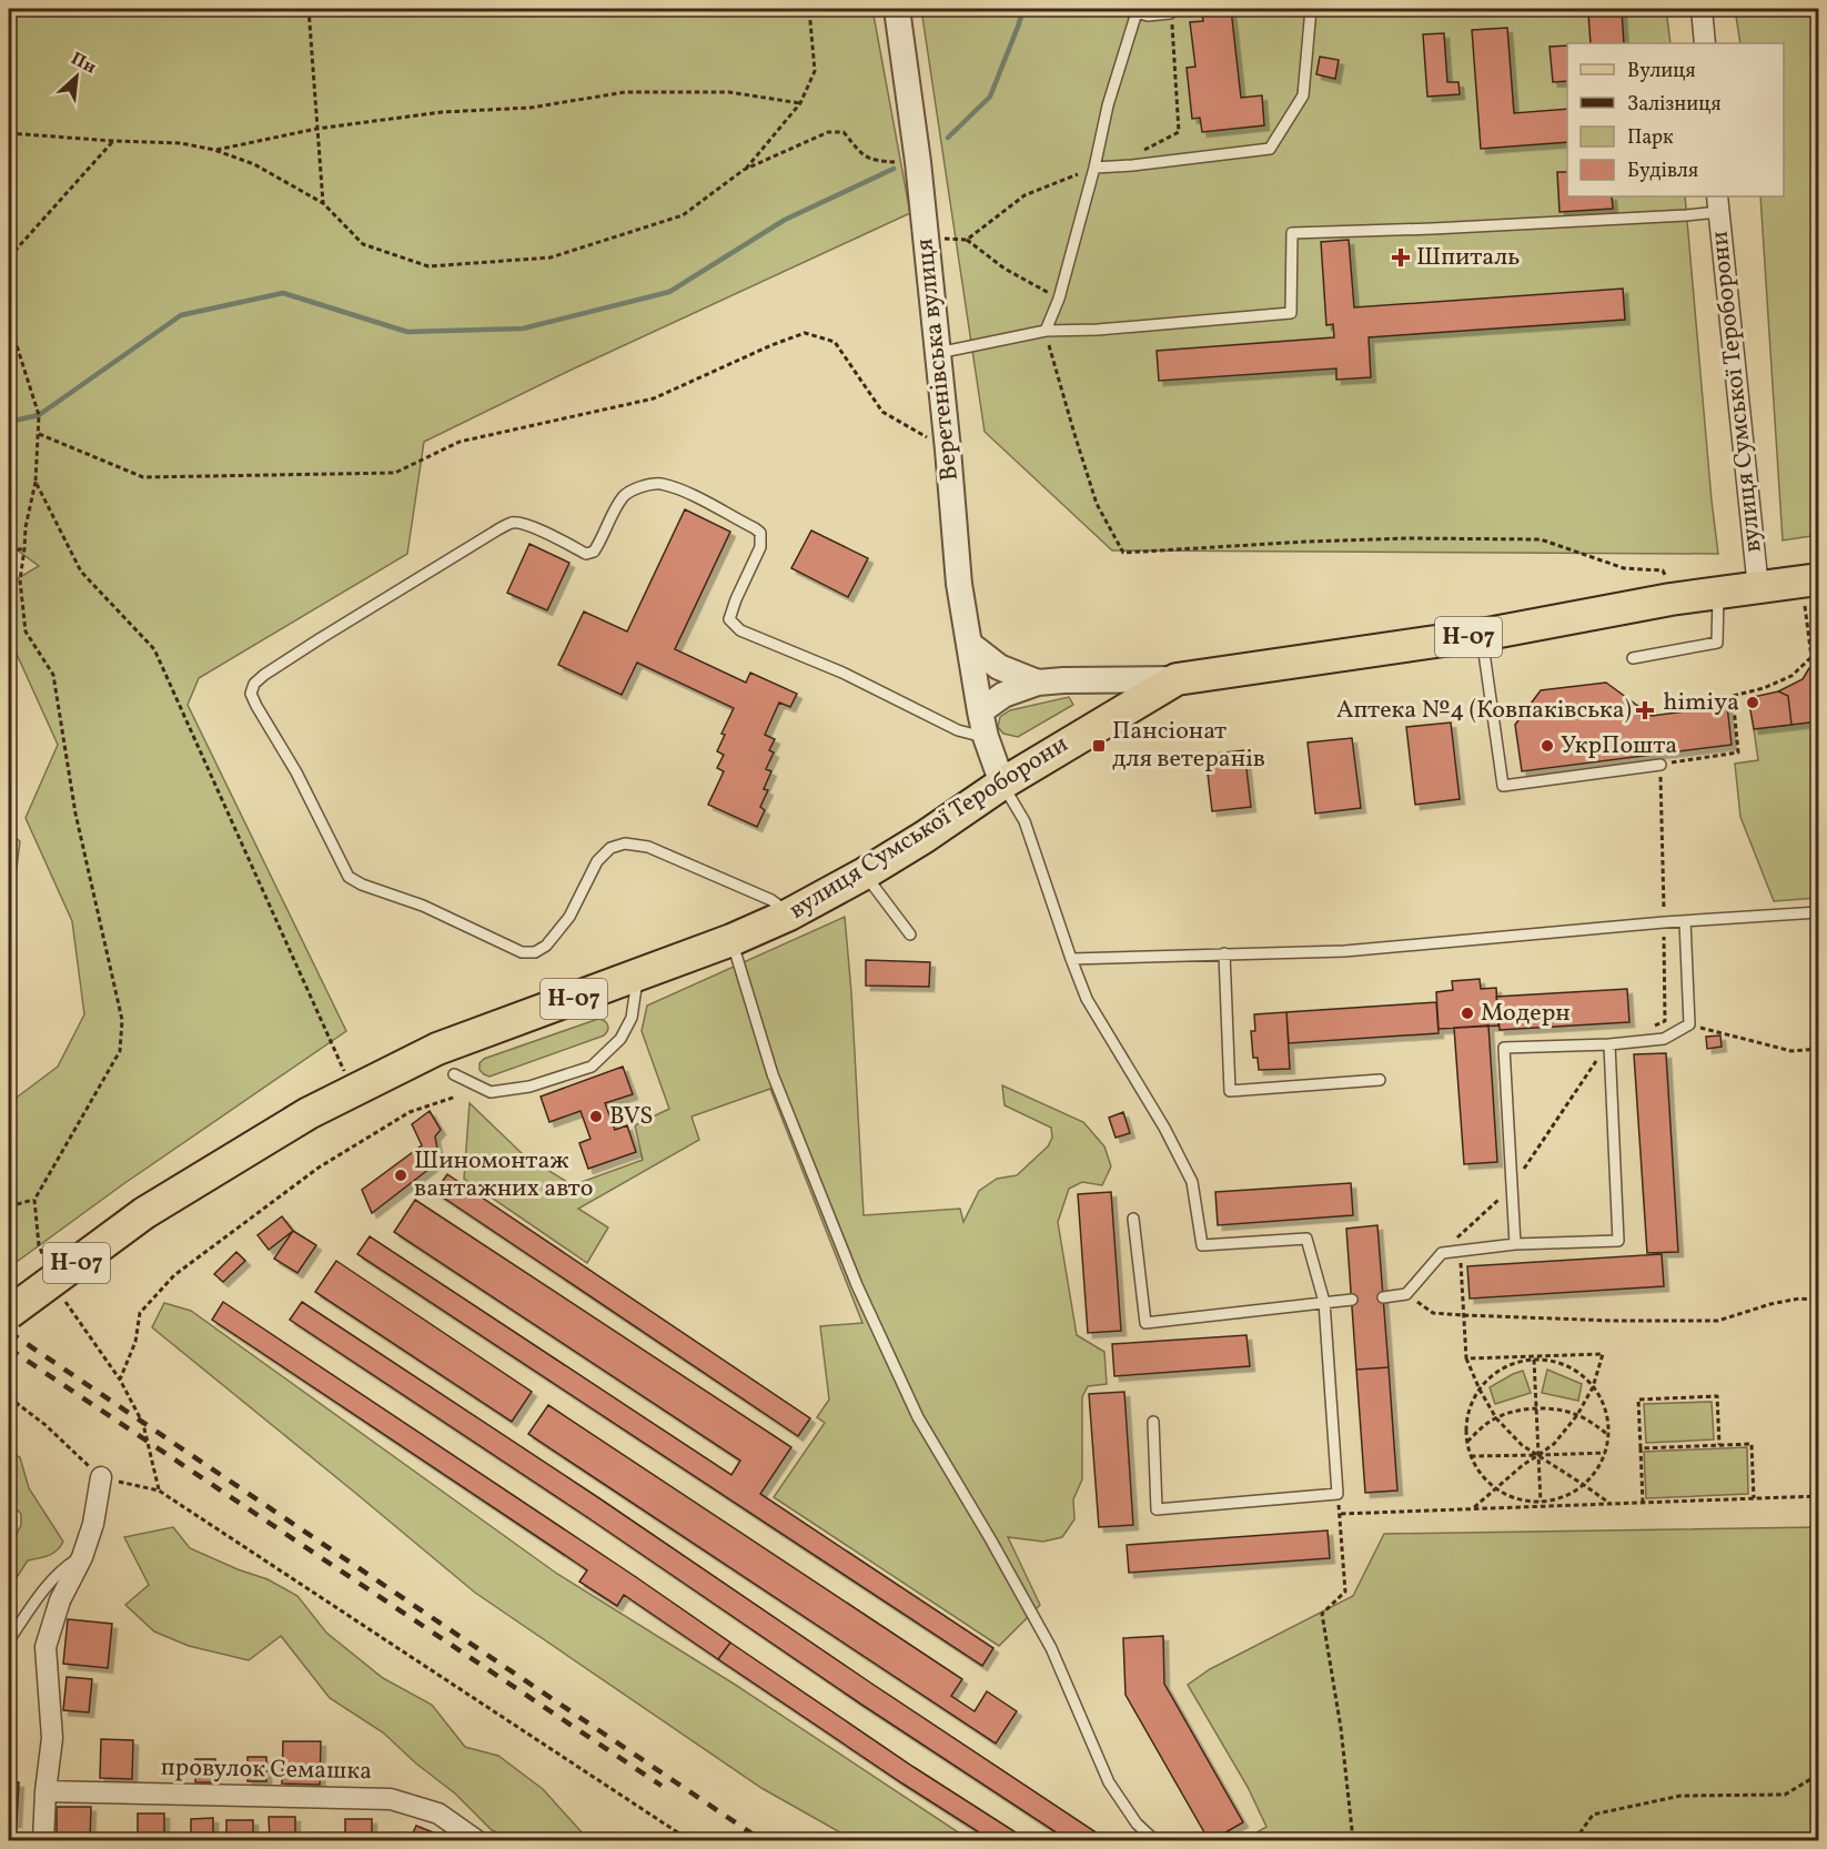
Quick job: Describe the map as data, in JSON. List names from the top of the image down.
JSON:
{
  "streets": {
    "main road": ["вулиця Сумської Тероборони", "Н-07"],
    "street": ["Веретенівська вулиця", "провулок Семашка"]
  },
  "crossings": [
    ["Веретенівська вулиця", "вулиця Сумської Тероборони"]
  ],
  "places": {
    "health": ["Шпиталь", "Аптека №4 (Ковпаківська)"],
    "other": [
      "himiya",
      "УкрПошта",
      "Модерн",
      "BVS",
      "Шиномонтаж вантажних авто"
    ],
    "transit": ["Пансіонат для ветеранів"]
  },
  "legend": [
    "Вулиця",
    "Залізниця",
    "Парк",
    "Будівля"
  ],
  "north": "top right"
}
